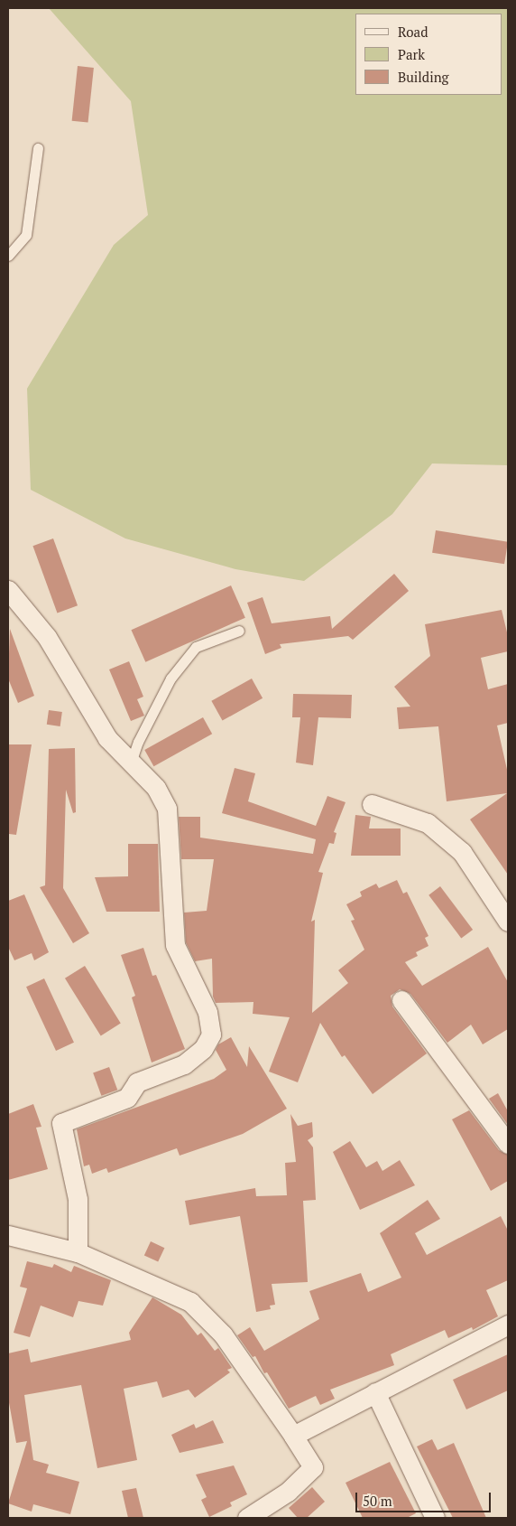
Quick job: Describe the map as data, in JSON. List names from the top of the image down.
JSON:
{
  "legend": ["Road", "Park", "Building"],
  "scale_bar": "50 m"
}
